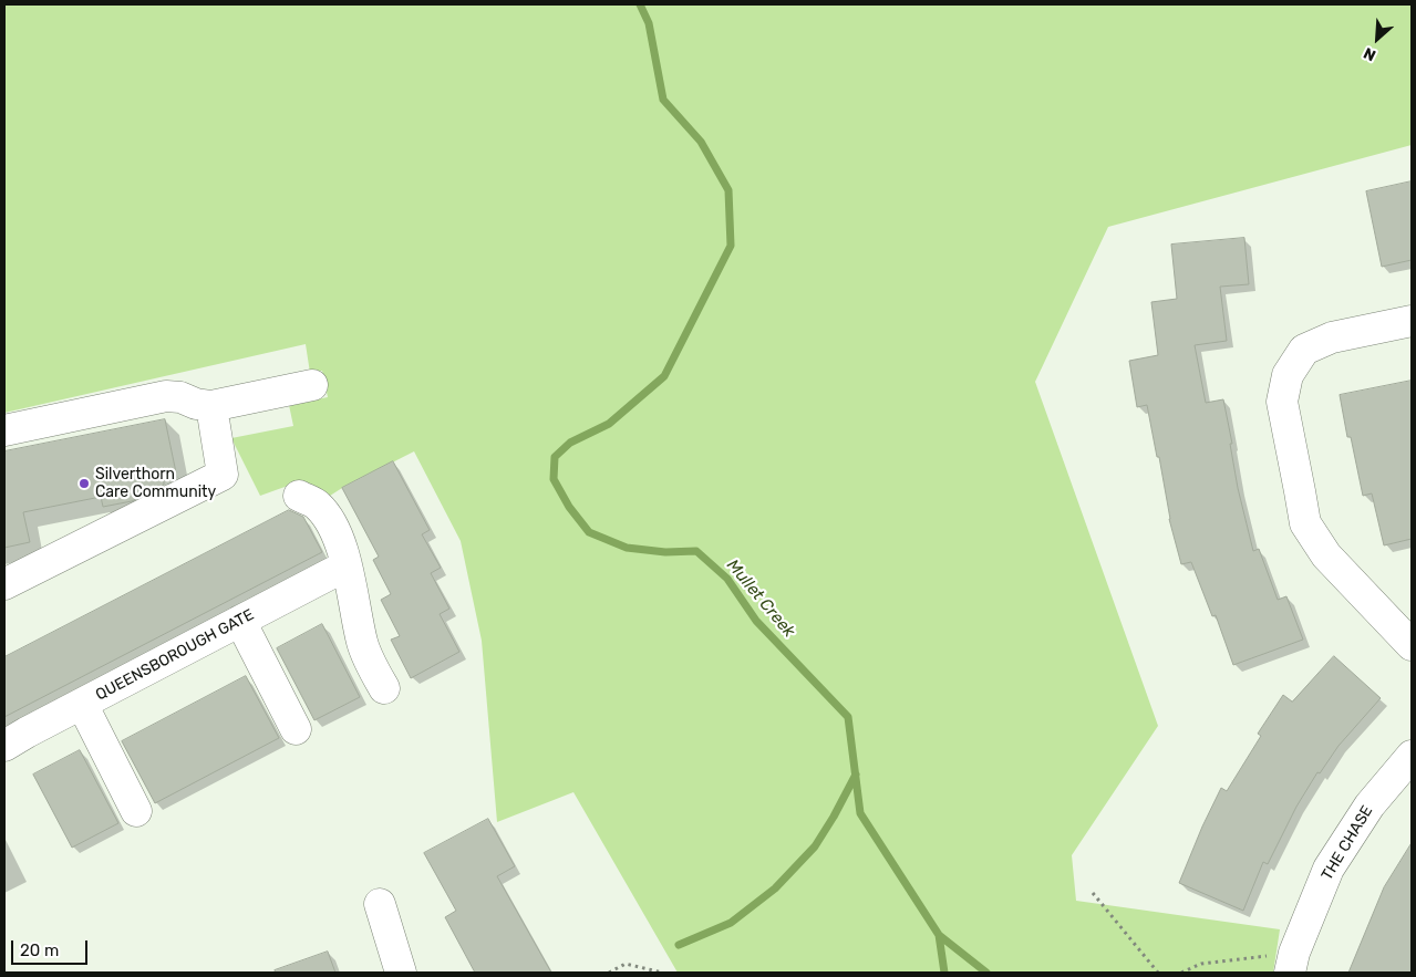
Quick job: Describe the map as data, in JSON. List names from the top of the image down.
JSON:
{
  "streets": {
    "street": ["QUEENSBOROUGH GATE", "THE CHASE"]
  },
  "water": ["Mullet Creek"],
  "places": ["Silverthorn Care Community"],
  "scale_bar": "20 m",
  "north": "bottom left"
}
